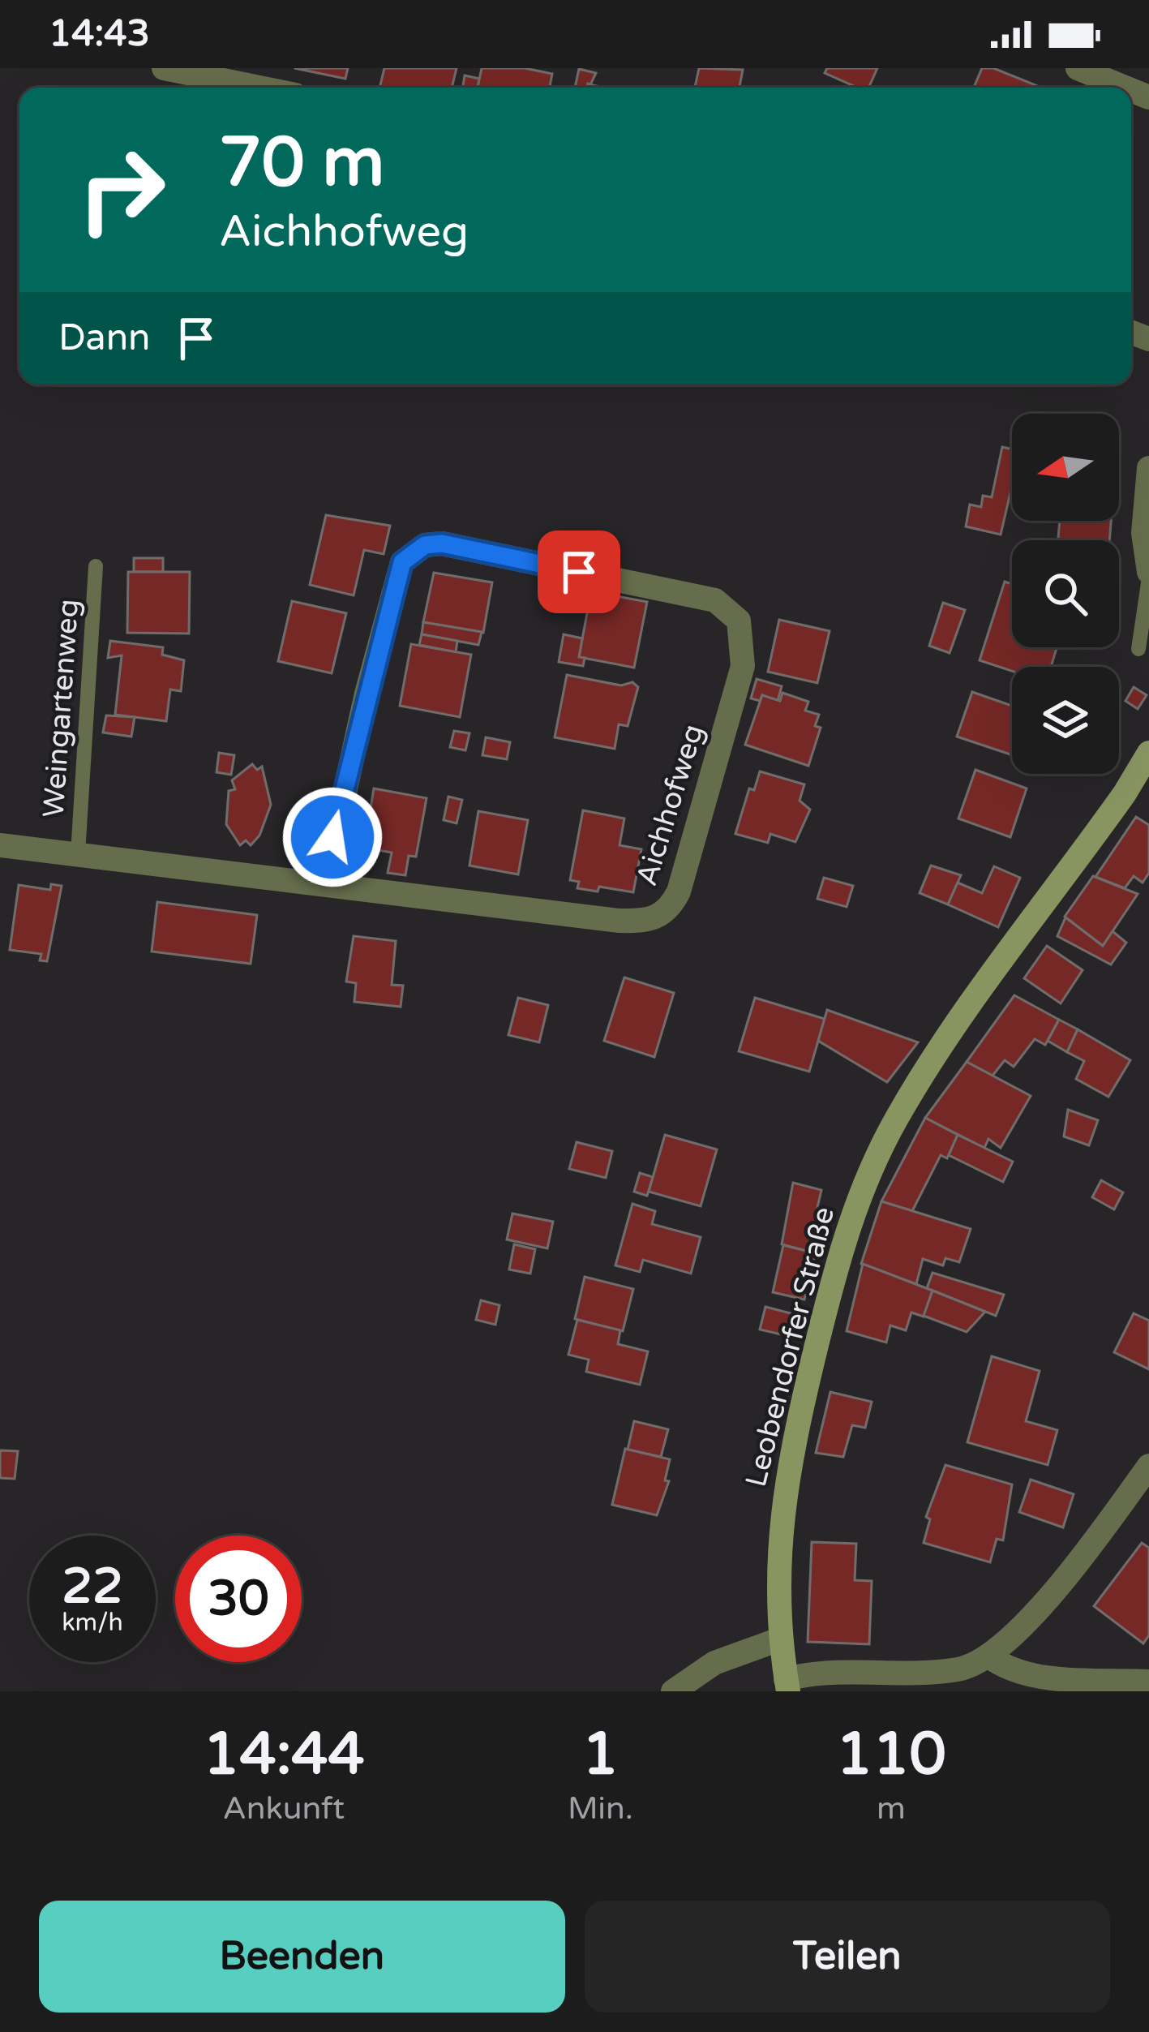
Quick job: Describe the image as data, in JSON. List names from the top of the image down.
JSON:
{
  "streets": {
    "main road": ["Leobendorfer Straße"],
    "street": ["Aichhofweg"],
    "lane": ["Weingartenweg"]
  },
  "crossings": [
    ["Weingartenweg", "Aichhofweg"]
  ],
  "north": "left",
  "page": {
    "status": "14:43",
    "turn": ["70 m", "Aichhofweg"],
    "then": "Dann",
    "speed": "22 km/h",
    "limit": "30",
    "eta": [
      "14:44",
      "Ankunft",
      "1",
      "Min.",
      "110",
      "m"
    ],
    "buttons": ["Beenden", "Teilen"]
  }
}
